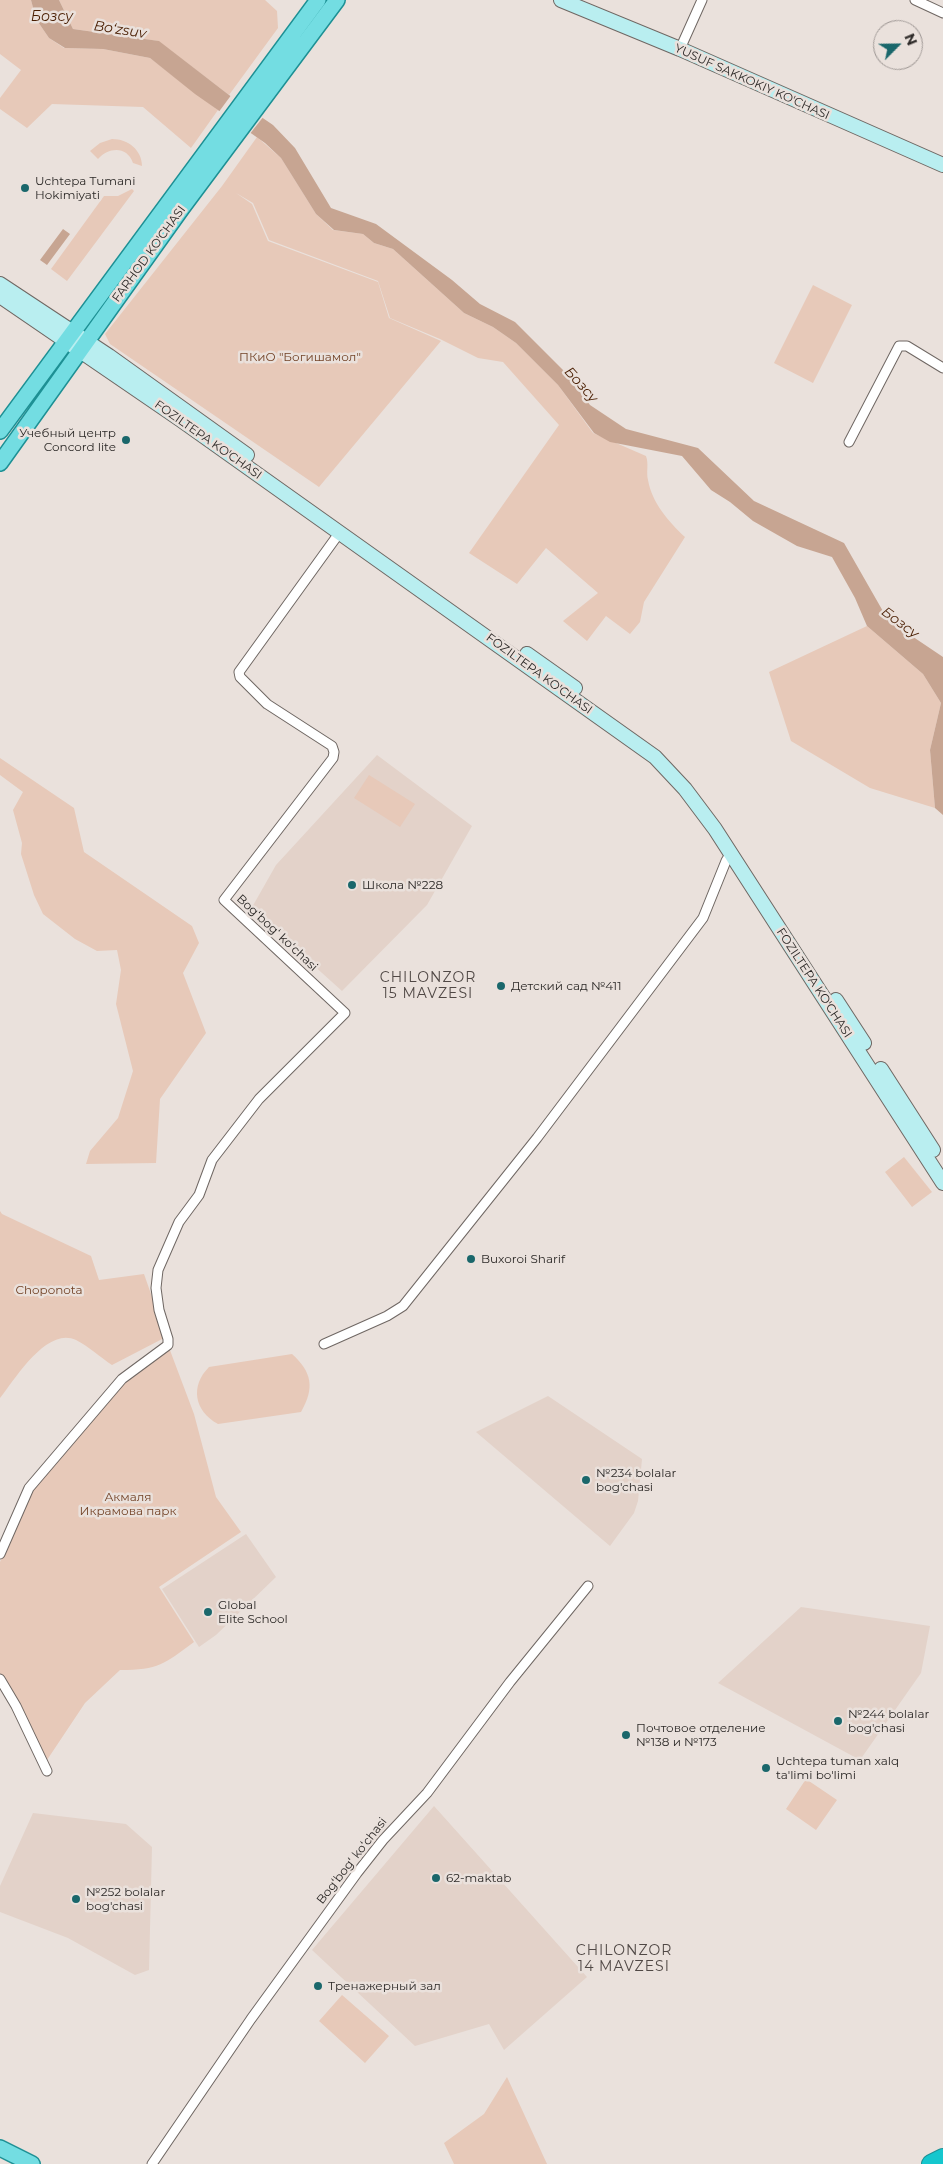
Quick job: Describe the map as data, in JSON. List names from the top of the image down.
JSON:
{
  "streets": {
    "main road": ["YUSUF SAKKOKIY KO'CHASI", "FARHOD KO'CHASI", "FOZILTEPA KO'CHASI"],
    "street": ["Bogʻbogʻ koʻchasi"]
  },
  "crossings": [
    ["FARHOD KO'CHASI", "FOZILTEPA KO'CHASI"],
    ["FOZILTEPA KO'CHASI", "Bogʻbogʻ koʻchasi"]
  ],
  "districts": ["CHILONZOR 15 MAVZESI", "CHILONZOR 14 MAVZESI"],
  "water": ["Бозсу", "Boʻzsuv"],
  "parks": ["ПКиО \"Богишамол\"", "Choponota", "Акмаля Икрамова парк"],
  "places": [
    "Uchtepa Tumani Hokimiyati",
    "Учебный центр Concord lite",
    "Школа №228",
    "Детский сад №411",
    "Buxoroi Sharif",
    "№234 bolalar bog'chasi",
    "Global Elite School",
    "№244 bolalar bog'chasi",
    "Почтовое отделение №138 и №173",
    "Uchtepa tuman xalq ta'limi bo'limi",
    "62-maktab",
    "№252 bolalar bog'chasi",
    "Тренажерный зал"
  ],
  "north": "top right"
}
